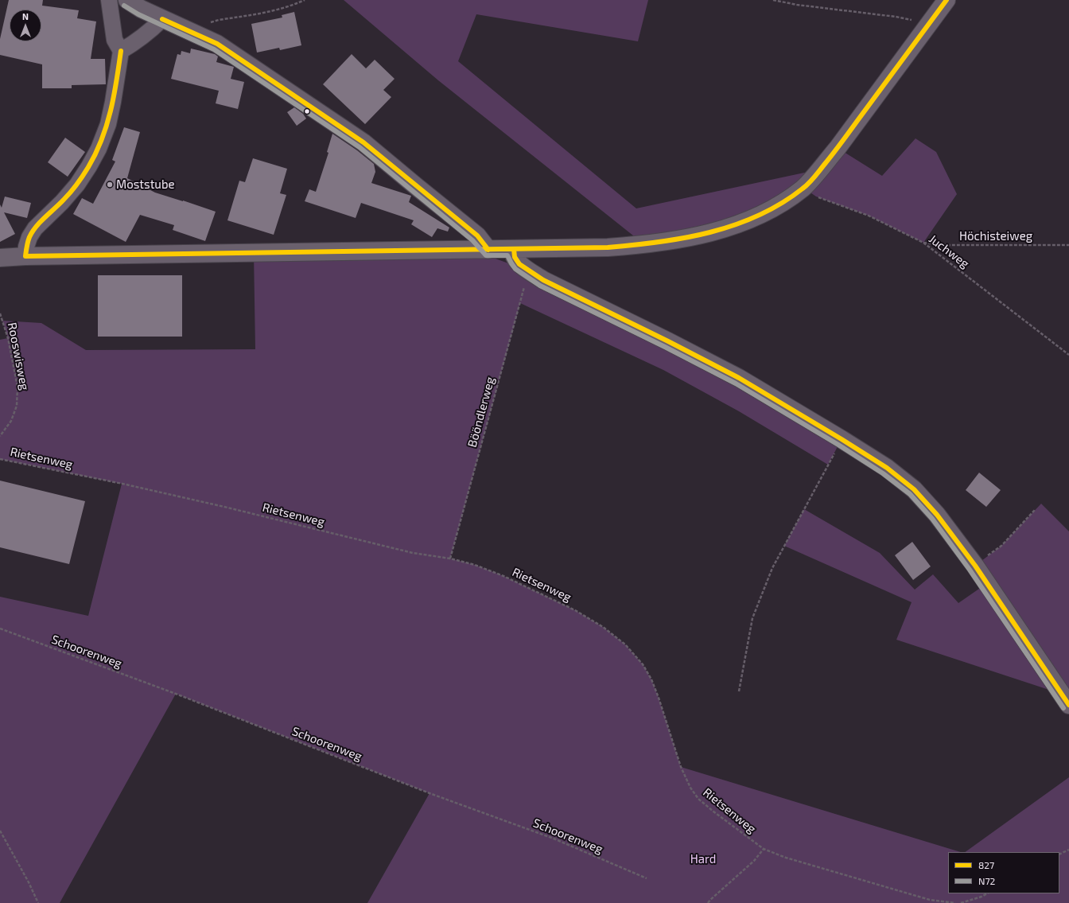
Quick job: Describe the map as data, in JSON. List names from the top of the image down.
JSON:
{
  "streets": {
    "path": [
      "Höchisteiweg",
      "Juchweg",
      "Rooswisweg",
      "Bööndlerweg",
      "Rietsenweg",
      "Schoorenweg"
    ]
  },
  "crossings": [
    ["Höchisteiweg", "Juchweg"],
    ["Bööndlerweg", "Rietsenweg"]
  ],
  "parks": ["Hard"],
  "places": ["Moststube"],
  "lines": ["transit line 827", "transit line N72"],
  "legend": ["827", "N72"],
  "north": "top"
}
